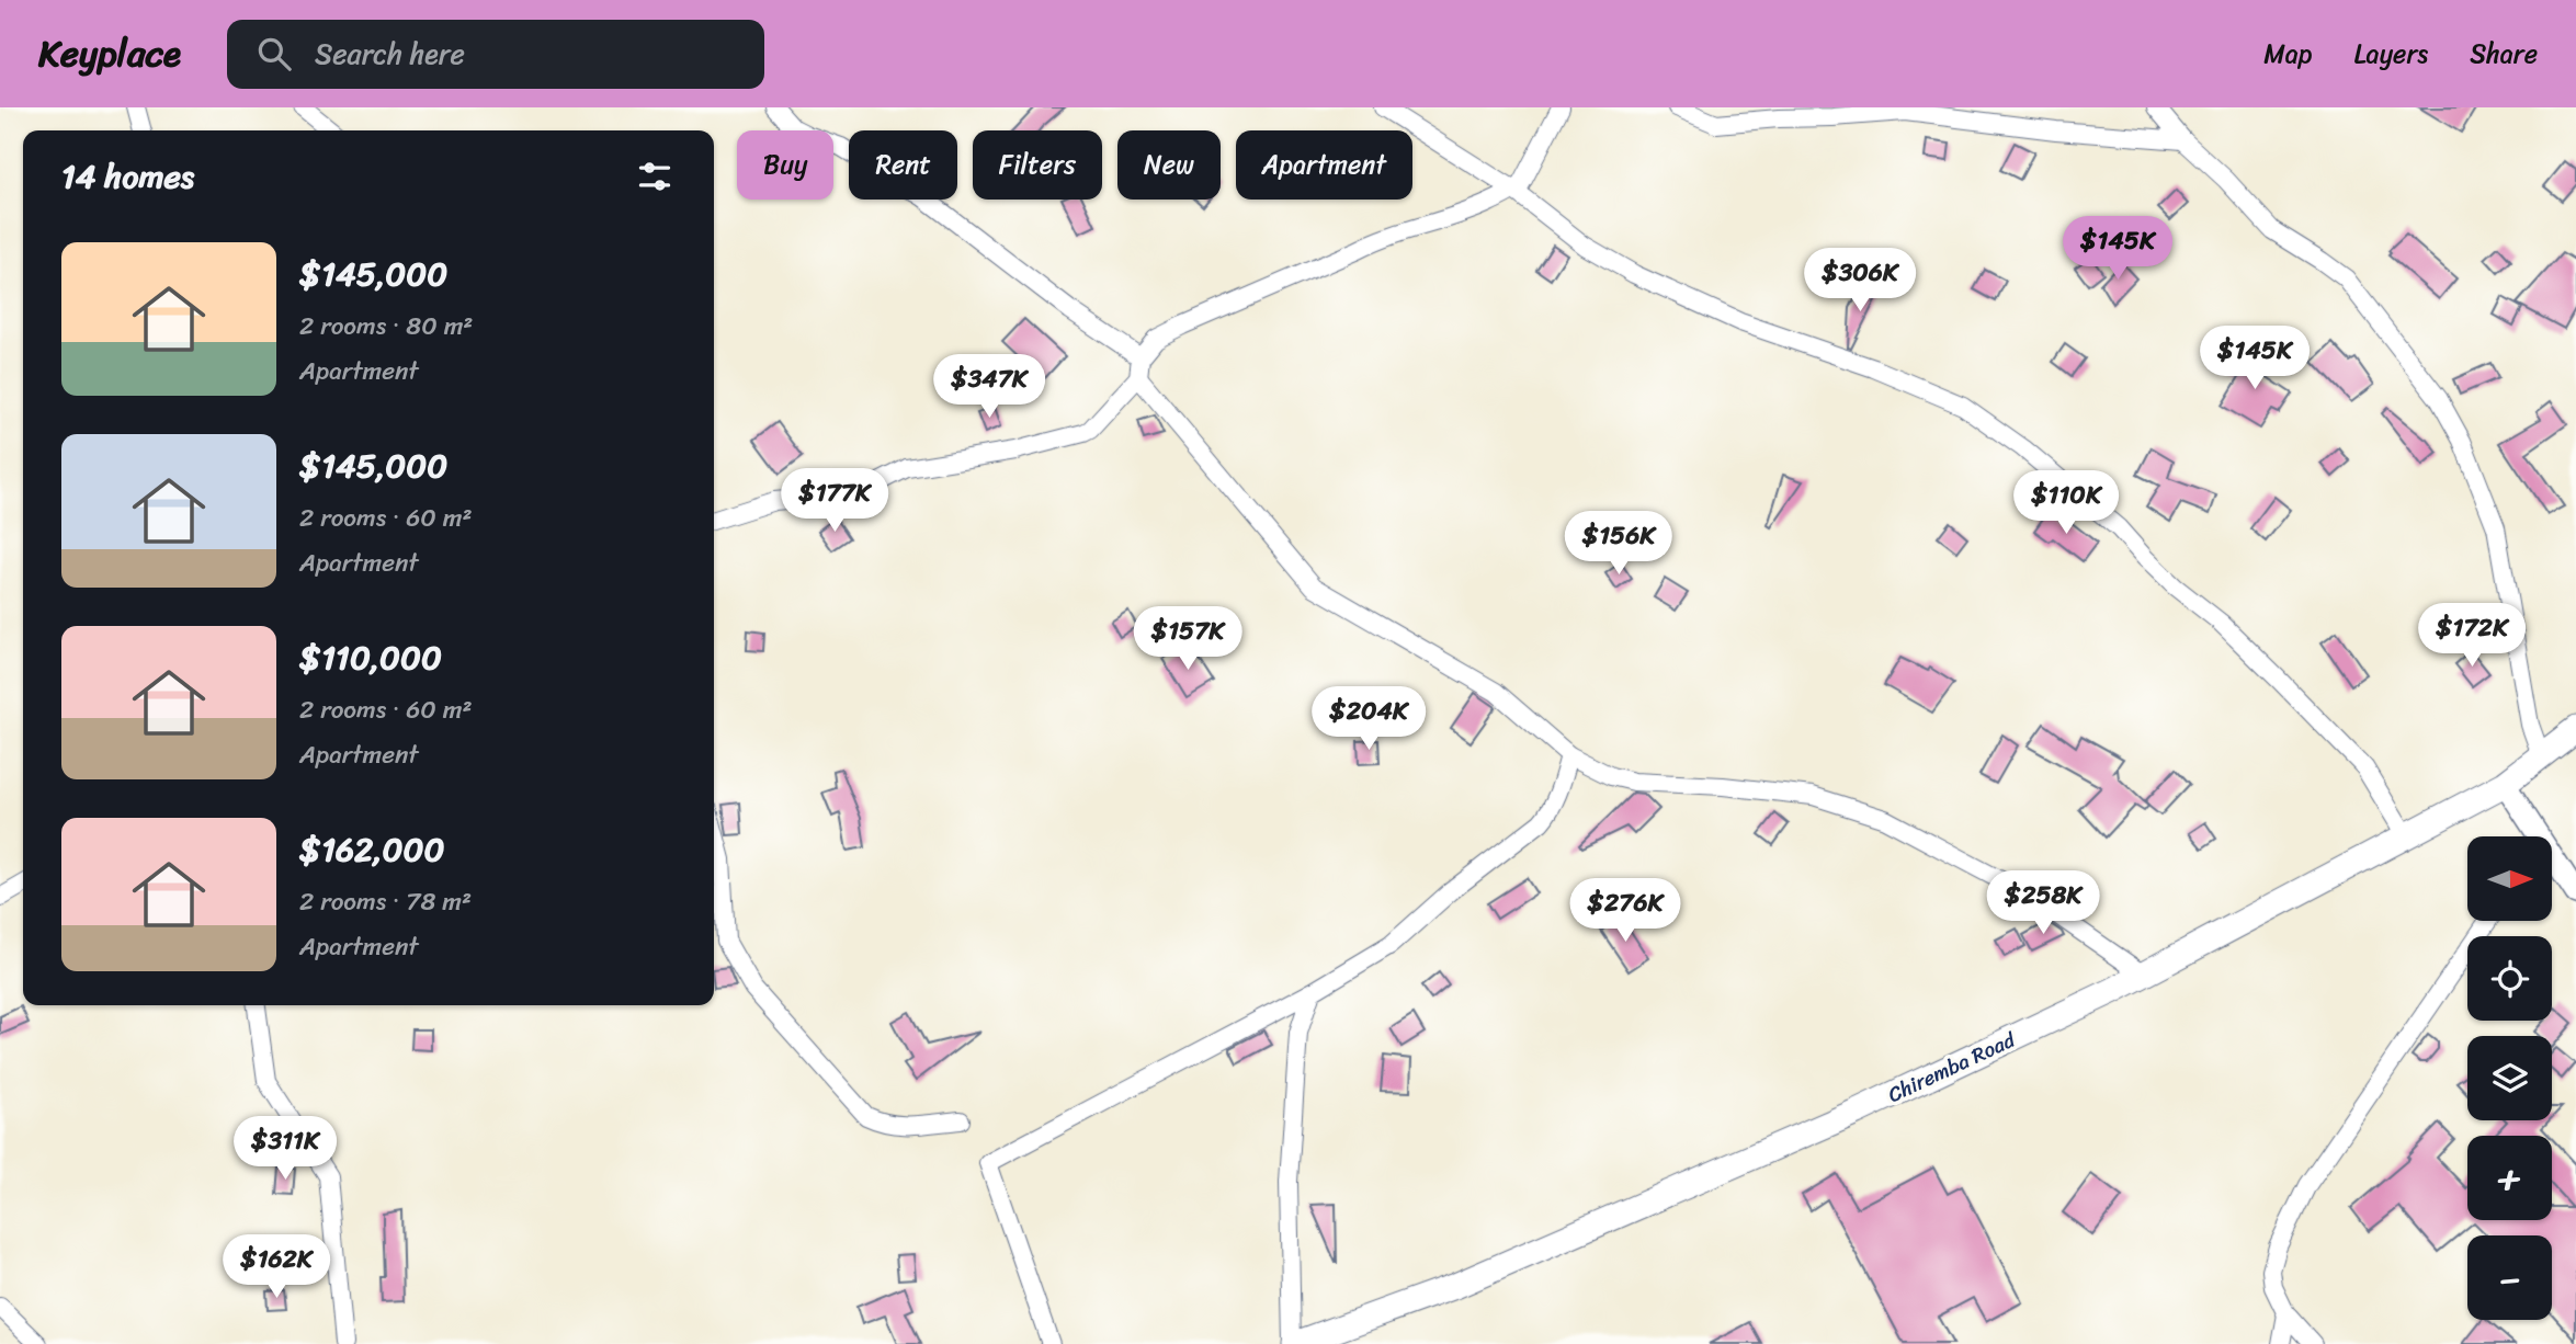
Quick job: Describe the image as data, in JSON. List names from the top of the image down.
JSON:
{
  "streets": {
    "main road": ["Chiremba Road"]
  },
  "north": "right",
  "page": {
    "header": "Keyplace",
    "search": "Search here",
    "nav": ["Map", "Layers", "Share"],
    "chip": [
      "Buy",
      "Rent",
      "Filters",
      "New",
      "Apartment"
    ],
    "heading": "14 homes",
    "price": [
      "$145K",
      "$306K",
      "$145K",
      "$347K",
      "$177K",
      "$110K",
      "$156K",
      "$172K",
      "$157K",
      "$204K",
      "$258K",
      "$276K",
      "$311K",
      "$162K"
    ],
    "list": [
      {
        "name": "$145,000",
        "note": "2 rooms · 80 m² · Apartment"
      },
      {
        "name": "$145,000",
        "note": "2 rooms · 60 m² · Apartment"
      },
      {
        "name": "$110,000",
        "note": "2 rooms · 60 m² · Apartment"
      },
      {
        "name": "$162,000",
        "note": "2 rooms · 78 m² · Apartment"
      }
    ],
    "map_buttons": ["+", "−"]
  }
}
